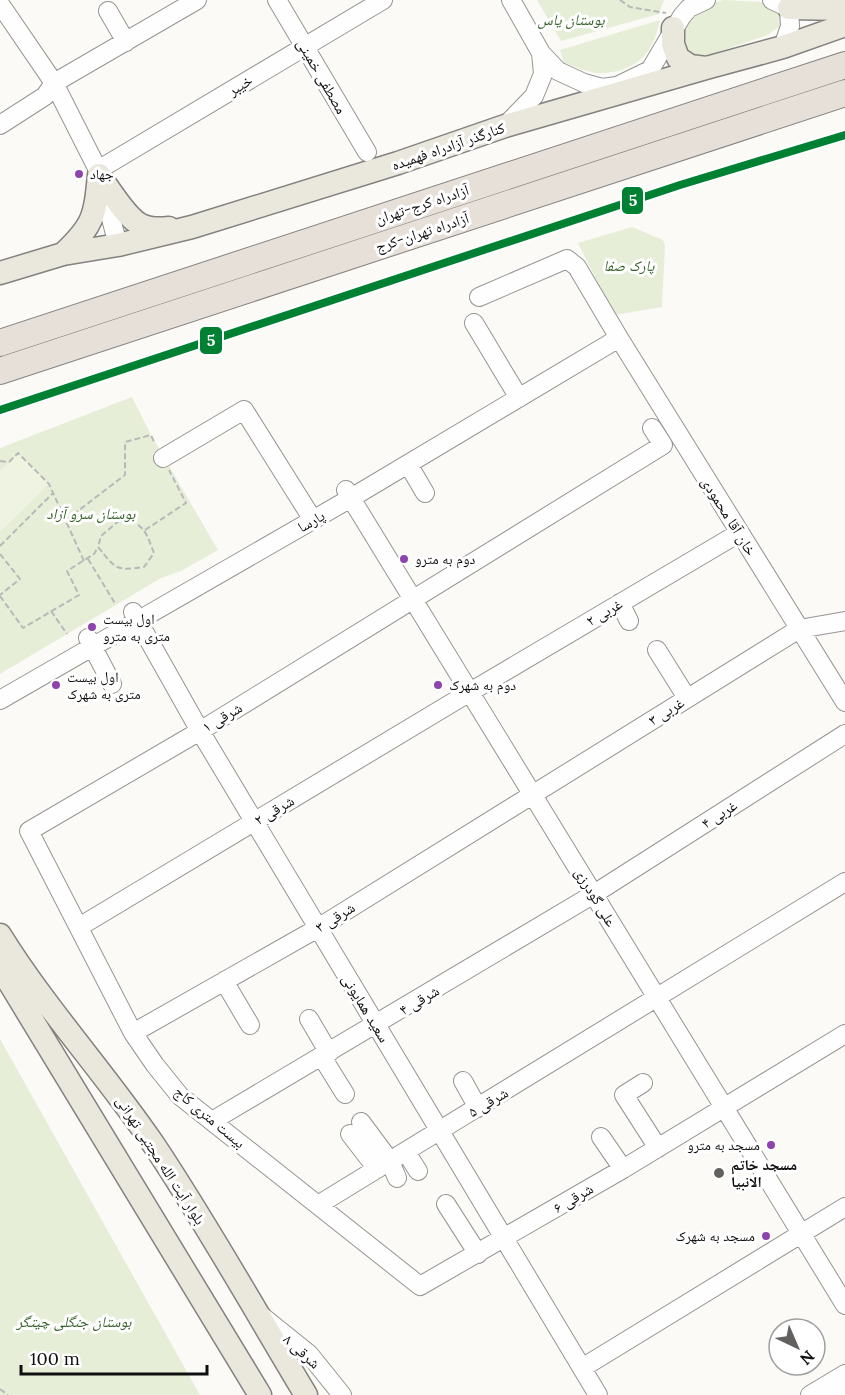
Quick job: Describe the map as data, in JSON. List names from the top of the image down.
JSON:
{
  "streets": {
    "highway": ["آزادراه کرج-تهران", "آزادراه تهران-کرج"],
    "main road": ["کنارگذر آزادراه فهمیده", "بلوار آیت الله مجتبی تهرانی"],
    "street": [
      "مصطفی خمینی",
      "خیبر",
      "خان آقا محمودی",
      "پارسا",
      "۲ غربی",
      "۳ غربی",
      "۱ شرقی",
      "۲ شرقی",
      "۴ غربی",
      "علی گودرزی",
      "۳ شرقی",
      "۴ شرقی",
      "سعید همایونی",
      "۵ شرقی",
      "بیست متری کاج",
      "۶ شرقی",
      "۸ شرقی"
    ]
  },
  "crossings": [
    ["مصطفی خمینی", "خیبر"],
    ["خان آقا محمودی", "پارسا"],
    ["خان آقا محمودی", "۲ غربی"],
    ["خان آقا محمودی", "۳ غربی"],
    ["پارسا", "علی گودرزی"],
    ["پارسا", "سعید همایونی"],
    ["۲ غربی", "۲ شرقی"],
    ["۲ غربی", "علی گودرزی"],
    ["۳ غربی", "علی گودرزی"],
    ["۳ غربی", "۳ شرقی"],
    ["۱ شرقی", "علی گودرزی"],
    ["۱ شرقی", "سعید همایونی"],
    ["۱ شرقی", "بیست متری کاج"],
    ["۲ شرقی", "علی گودرزی"],
    ["۲ شرقی", "سعید همایونی"],
    ["۲ شرقی", "بیست متری کاج"],
    ["۴ غربی", "علی گودرزی"],
    ["۴ غربی", "۴ شرقی"],
    ["علی گودرزی", "۳ شرقی"],
    ["علی گودرزی", "۴ شرقی"],
    ["علی گودرزی", "۵ شرقی"],
    ["علی گودرزی", "۶ شرقی"],
    ["۳ شرقی", "سعید همایونی"],
    ["۳ شرقی", "بیست متری کاج"],
    ["۴ شرقی", "سعید همایونی"],
    ["۴ شرقی", "بیست متری کاج"],
    ["سعید همایونی", "۵ شرقی"],
    ["سعید همایونی", "۶ شرقی"],
    ["۵ شرقی", "بیست متری کاج"],
    ["بیست متری کاج", "۶ شرقی"],
    ["بلوار آیت الله مجتبی تهرانی", "۸ شرقی"]
  ],
  "parks": [
    "بوستان یاس",
    "پارک صفا",
    "بوستان سرو آزاد",
    "بوستان جنگلی چیتگر"
  ],
  "places": [
    "جهاد",
    "دوم به مترو",
    "اول بیست متری به مترو",
    "اول بیست متری به شهرک",
    "دوم به شهرک",
    "مسجد به مترو",
    "مسجد خاتم الانبیا",
    "مسجد به شهرک"
  ],
  "lines": ["transit line 5"],
  "scale_bar": "100 m",
  "north": "bottom right"
}
